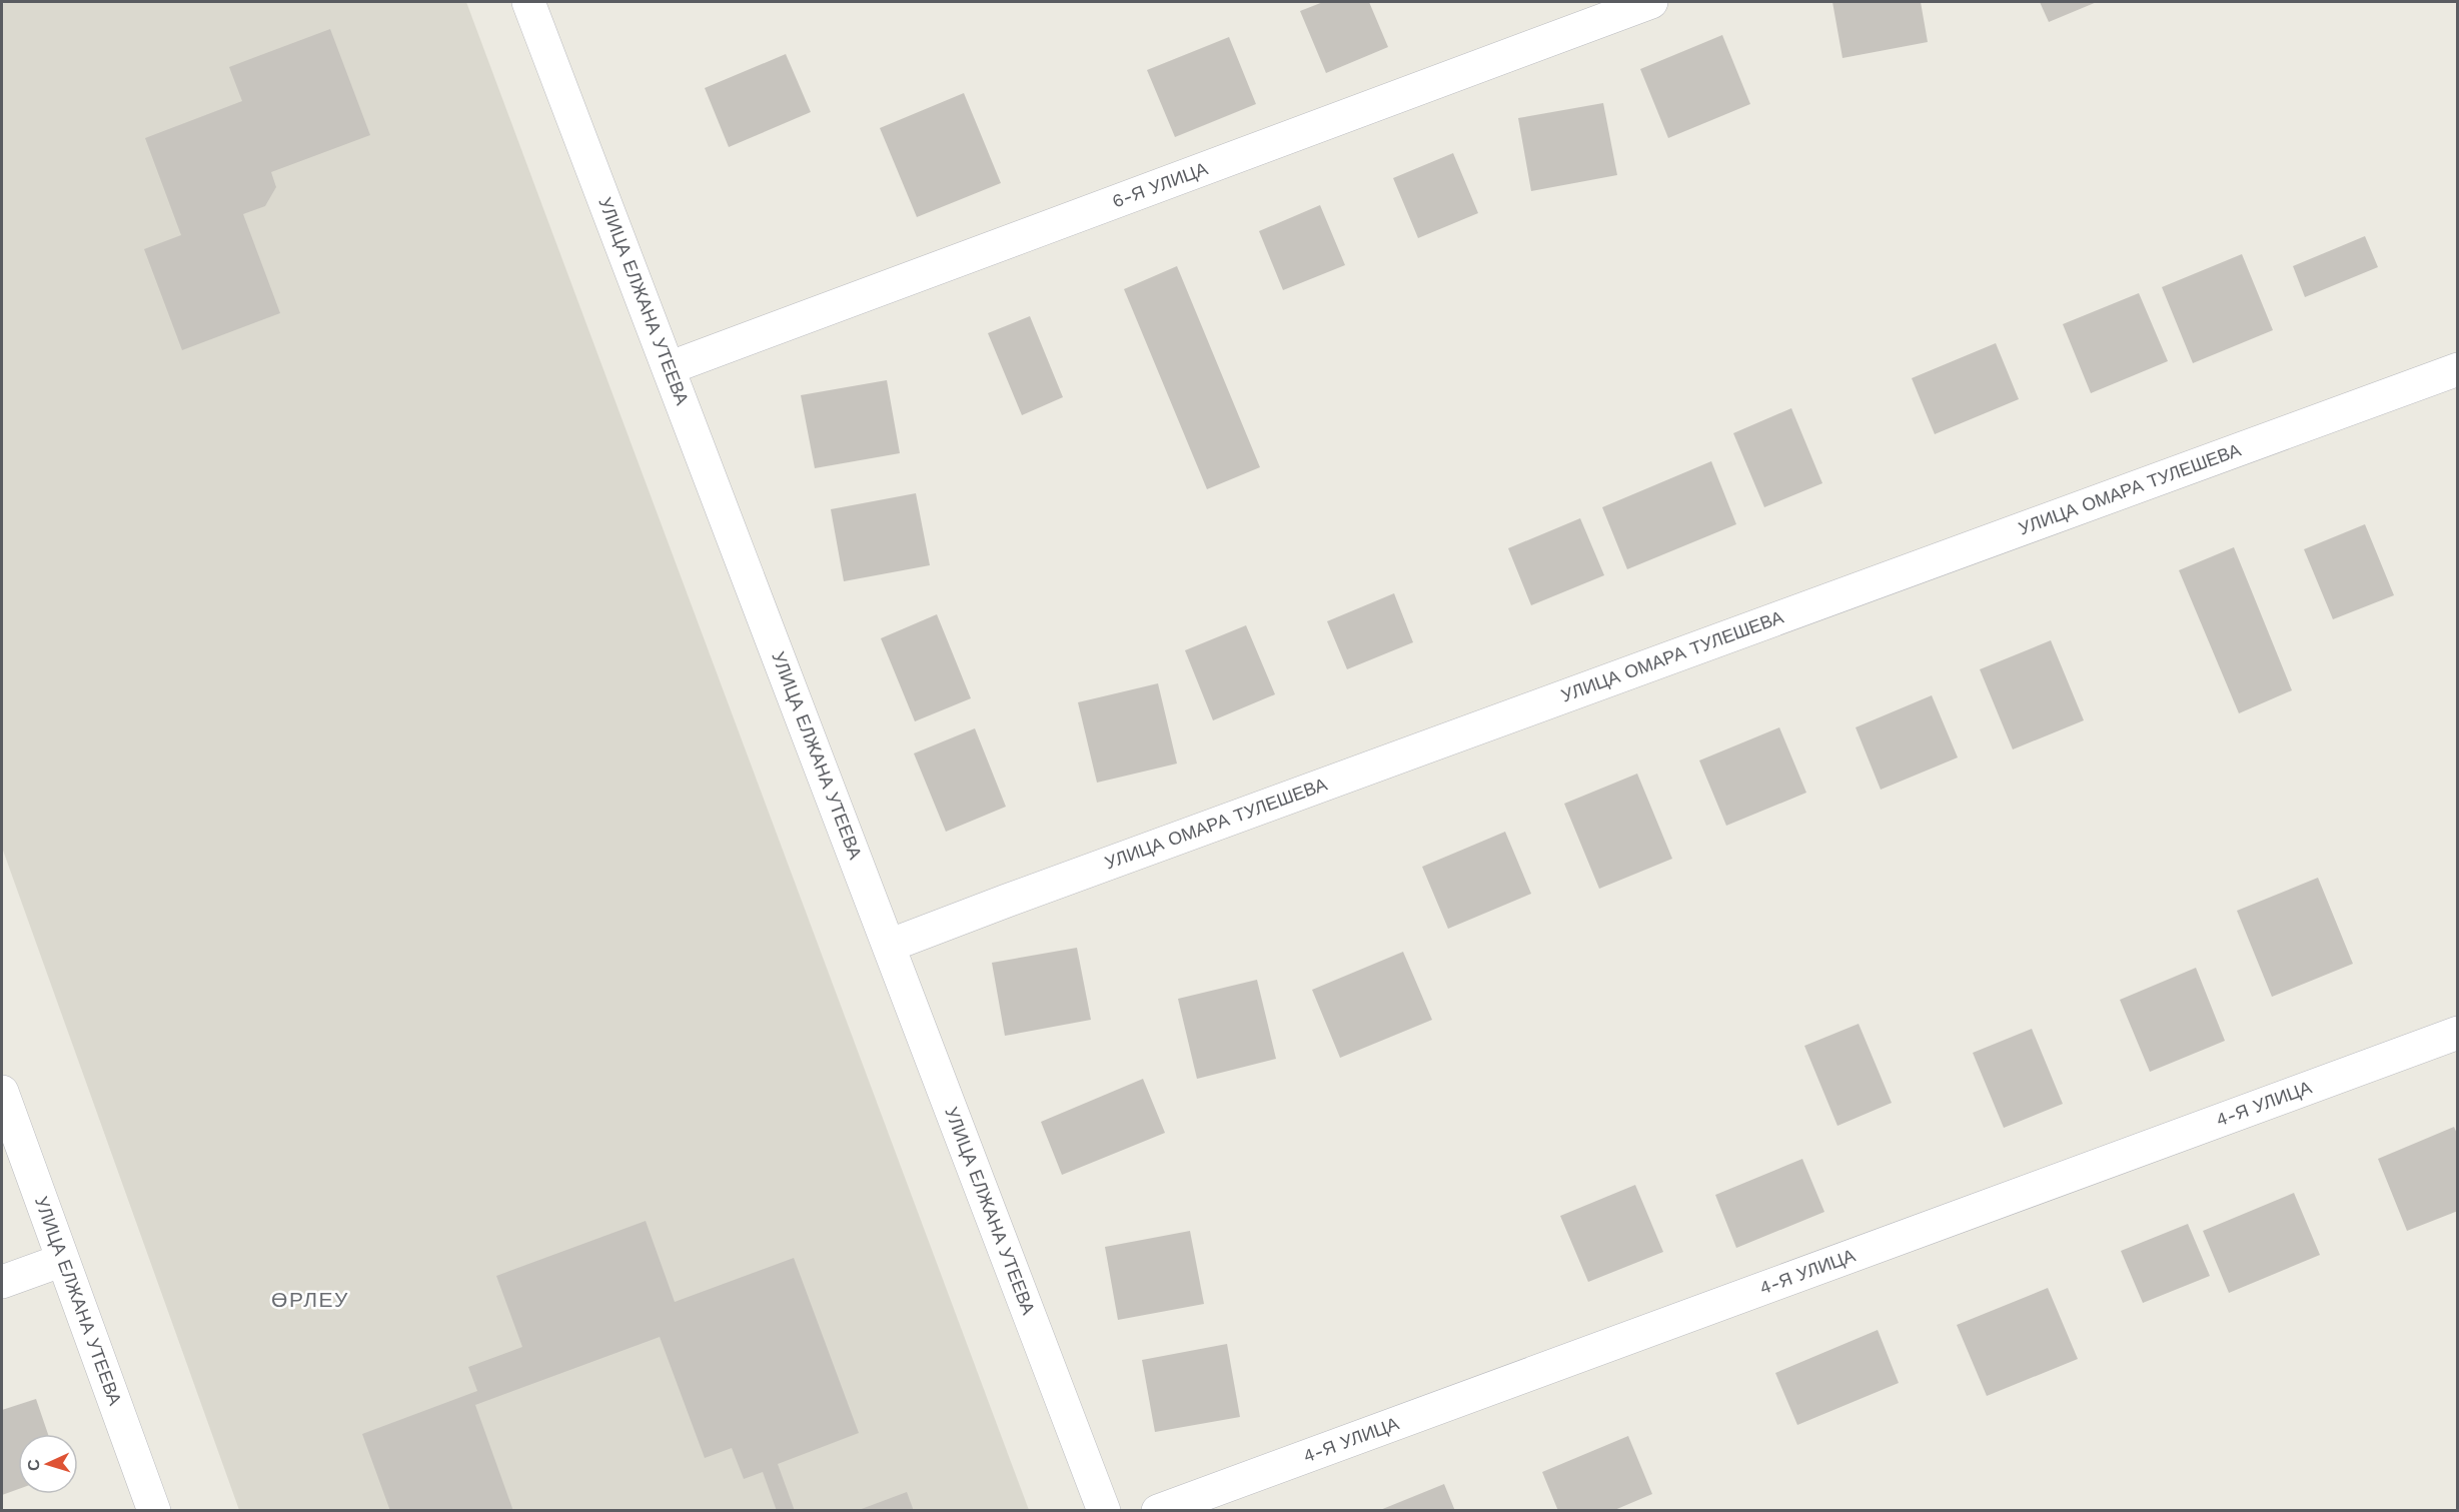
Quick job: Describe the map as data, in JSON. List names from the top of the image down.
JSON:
{
  "streets": {
    "street": [
      "6-Я УЛИЦА",
      "УЛИЦА ЕЛЖАНА УТЕЕВА",
      "УЛИЦА ОМАРА ТУЛЕШЕВА",
      "4-Я УЛИЦА"
    ]
  },
  "crossings": [
    ["6-Я УЛИЦА", "УЛИЦА ЕЛЖАНА УТЕЕВА"],
    ["УЛИЦА ЕЛЖАНА УТЕЕВА", "УЛИЦА ОМАРА ТУЛЕШЕВА"]
  ],
  "districts": ["ӨРЛЕУ"],
  "north": "left"
}
